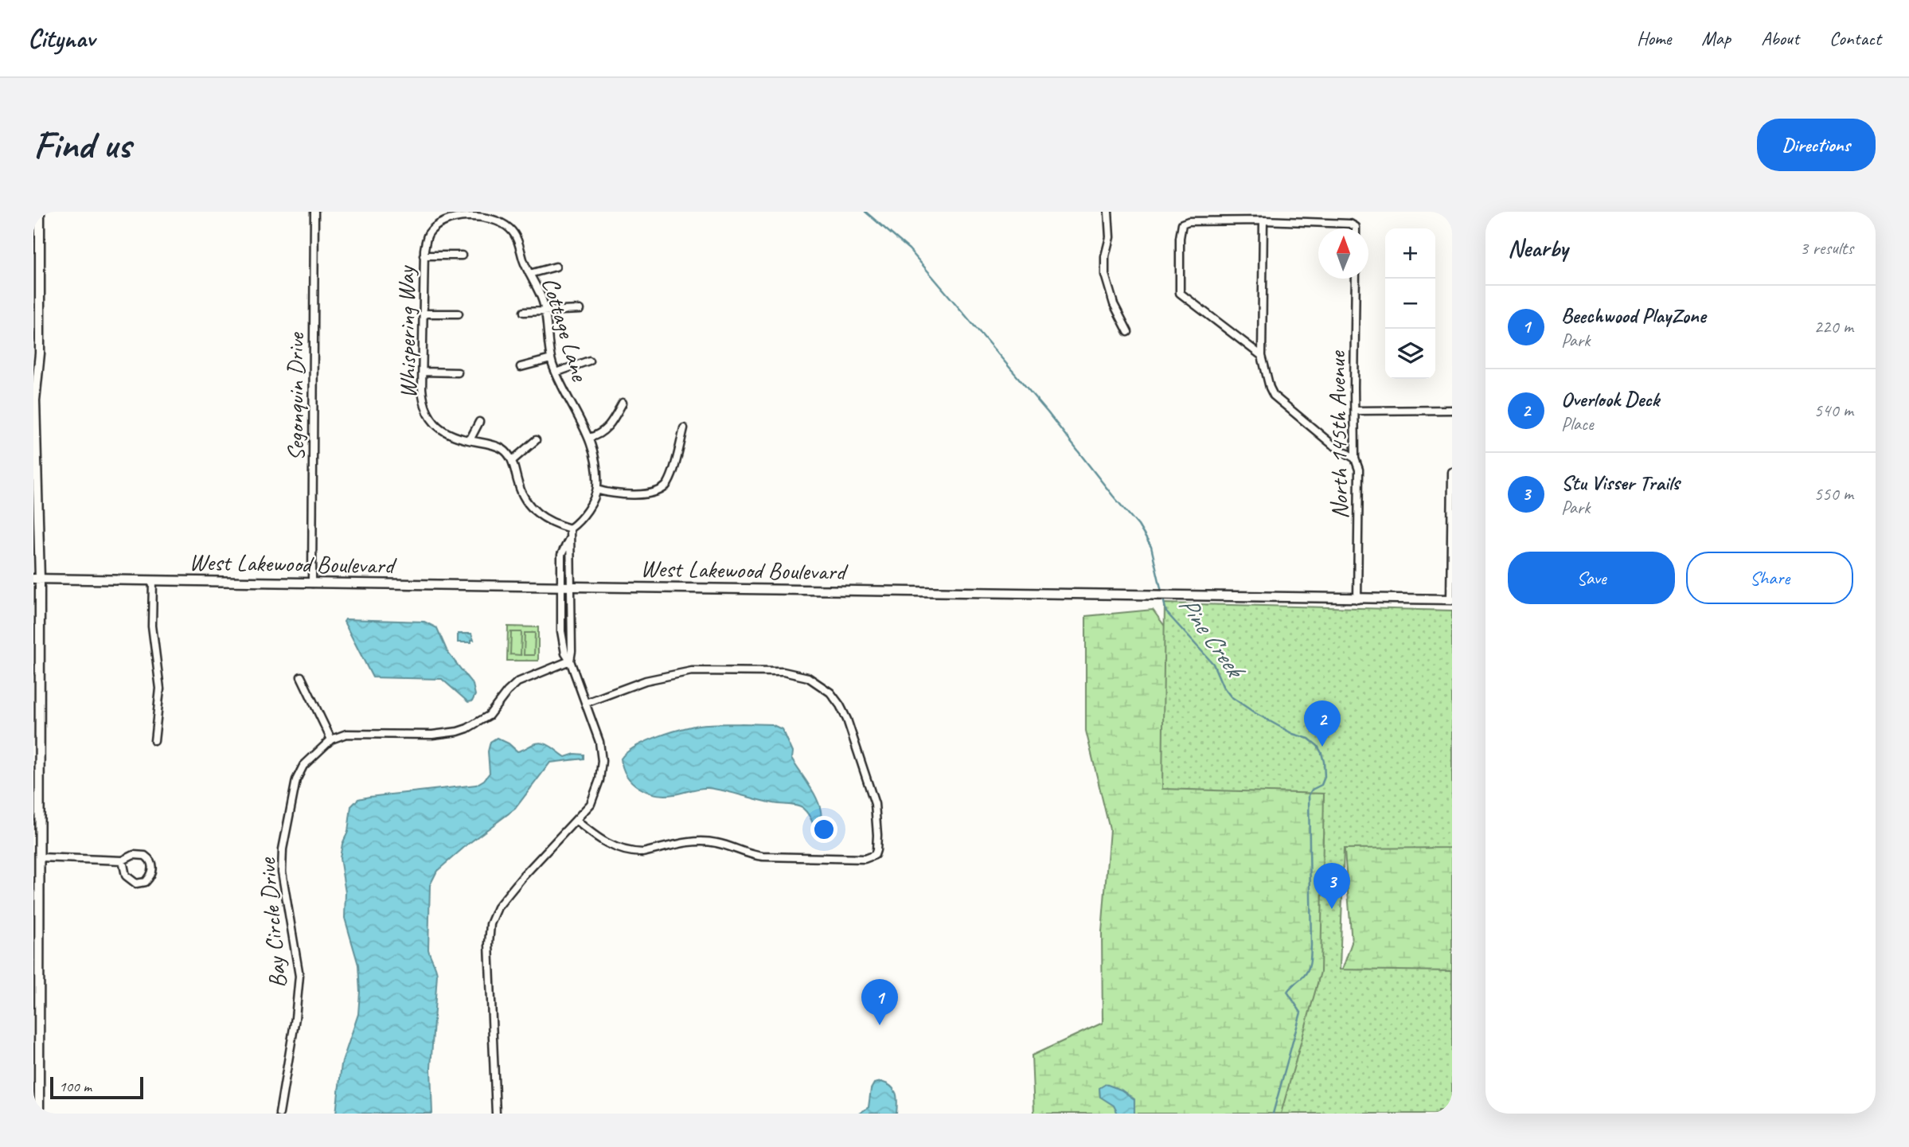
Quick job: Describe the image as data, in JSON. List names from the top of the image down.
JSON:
{
  "streets": {
    "street": [
      "Cottage Lane",
      "Whispering Way",
      "Segonquin Drive",
      "North 145th Avenue",
      "West Lakewood Boulevard",
      "Bay Circle Drive"
    ]
  },
  "crossings": [
    ["Cottage Lane", "Whispering Way"],
    ["Segonquin Drive", "West Lakewood Boulevard"],
    ["North 145th Avenue", "West Lakewood Boulevard"]
  ],
  "water": ["Pine Creek"],
  "scale_bar": "100 m",
  "north": "top",
  "page": {
    "header": "Citynav",
    "nav": [
      "Home",
      "Map",
      "About",
      "Contact"
    ],
    "buttons": [
      "Directions",
      ["Save", "Share"]
    ],
    "title": "Find us",
    "heading": ["Nearby", "3 results"],
    "map_buttons": ["+", "−"],
    "list": [
      {
        "mark": "1",
        "name": "Beechwood PlayZone",
        "note": "Park",
        "value": "220 m"
      },
      {
        "mark": "2",
        "name": "Overlook Deck",
        "note": "Place",
        "value": "540 m"
      },
      {
        "mark": "3",
        "name": "Stu Visser Trails",
        "note": "Park",
        "value": "550 m"
      }
    ],
    "pins": ["2", "3", "1"],
    "scale": "100 m"
  }
}
